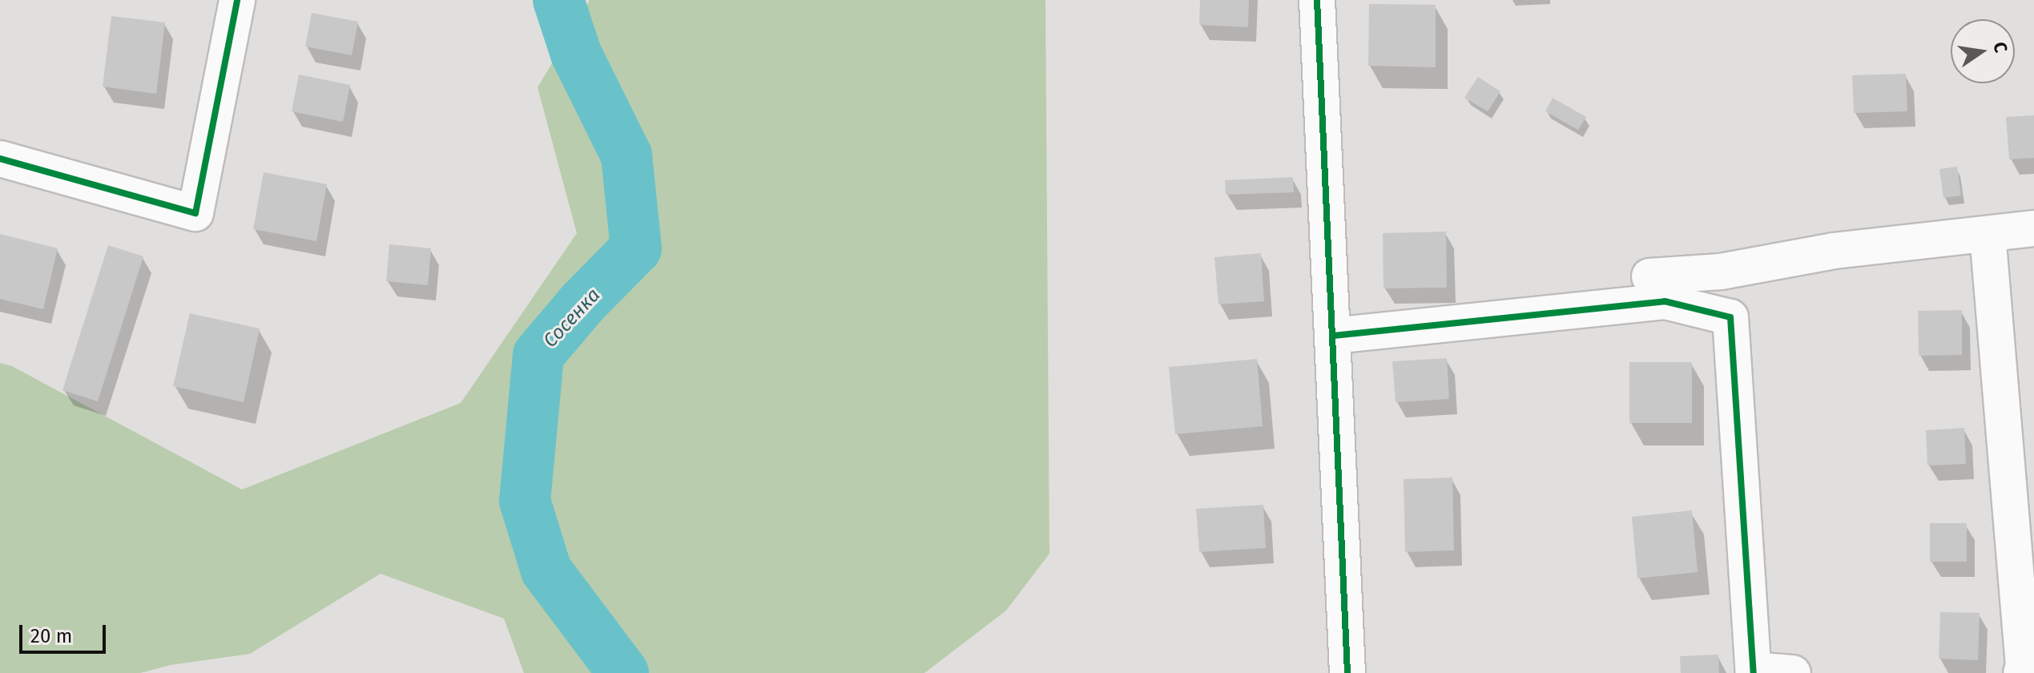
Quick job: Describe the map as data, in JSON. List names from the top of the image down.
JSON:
{
  "water": ["Сосенка"],
  "scale_bar": "20 m",
  "north": "right"
}
